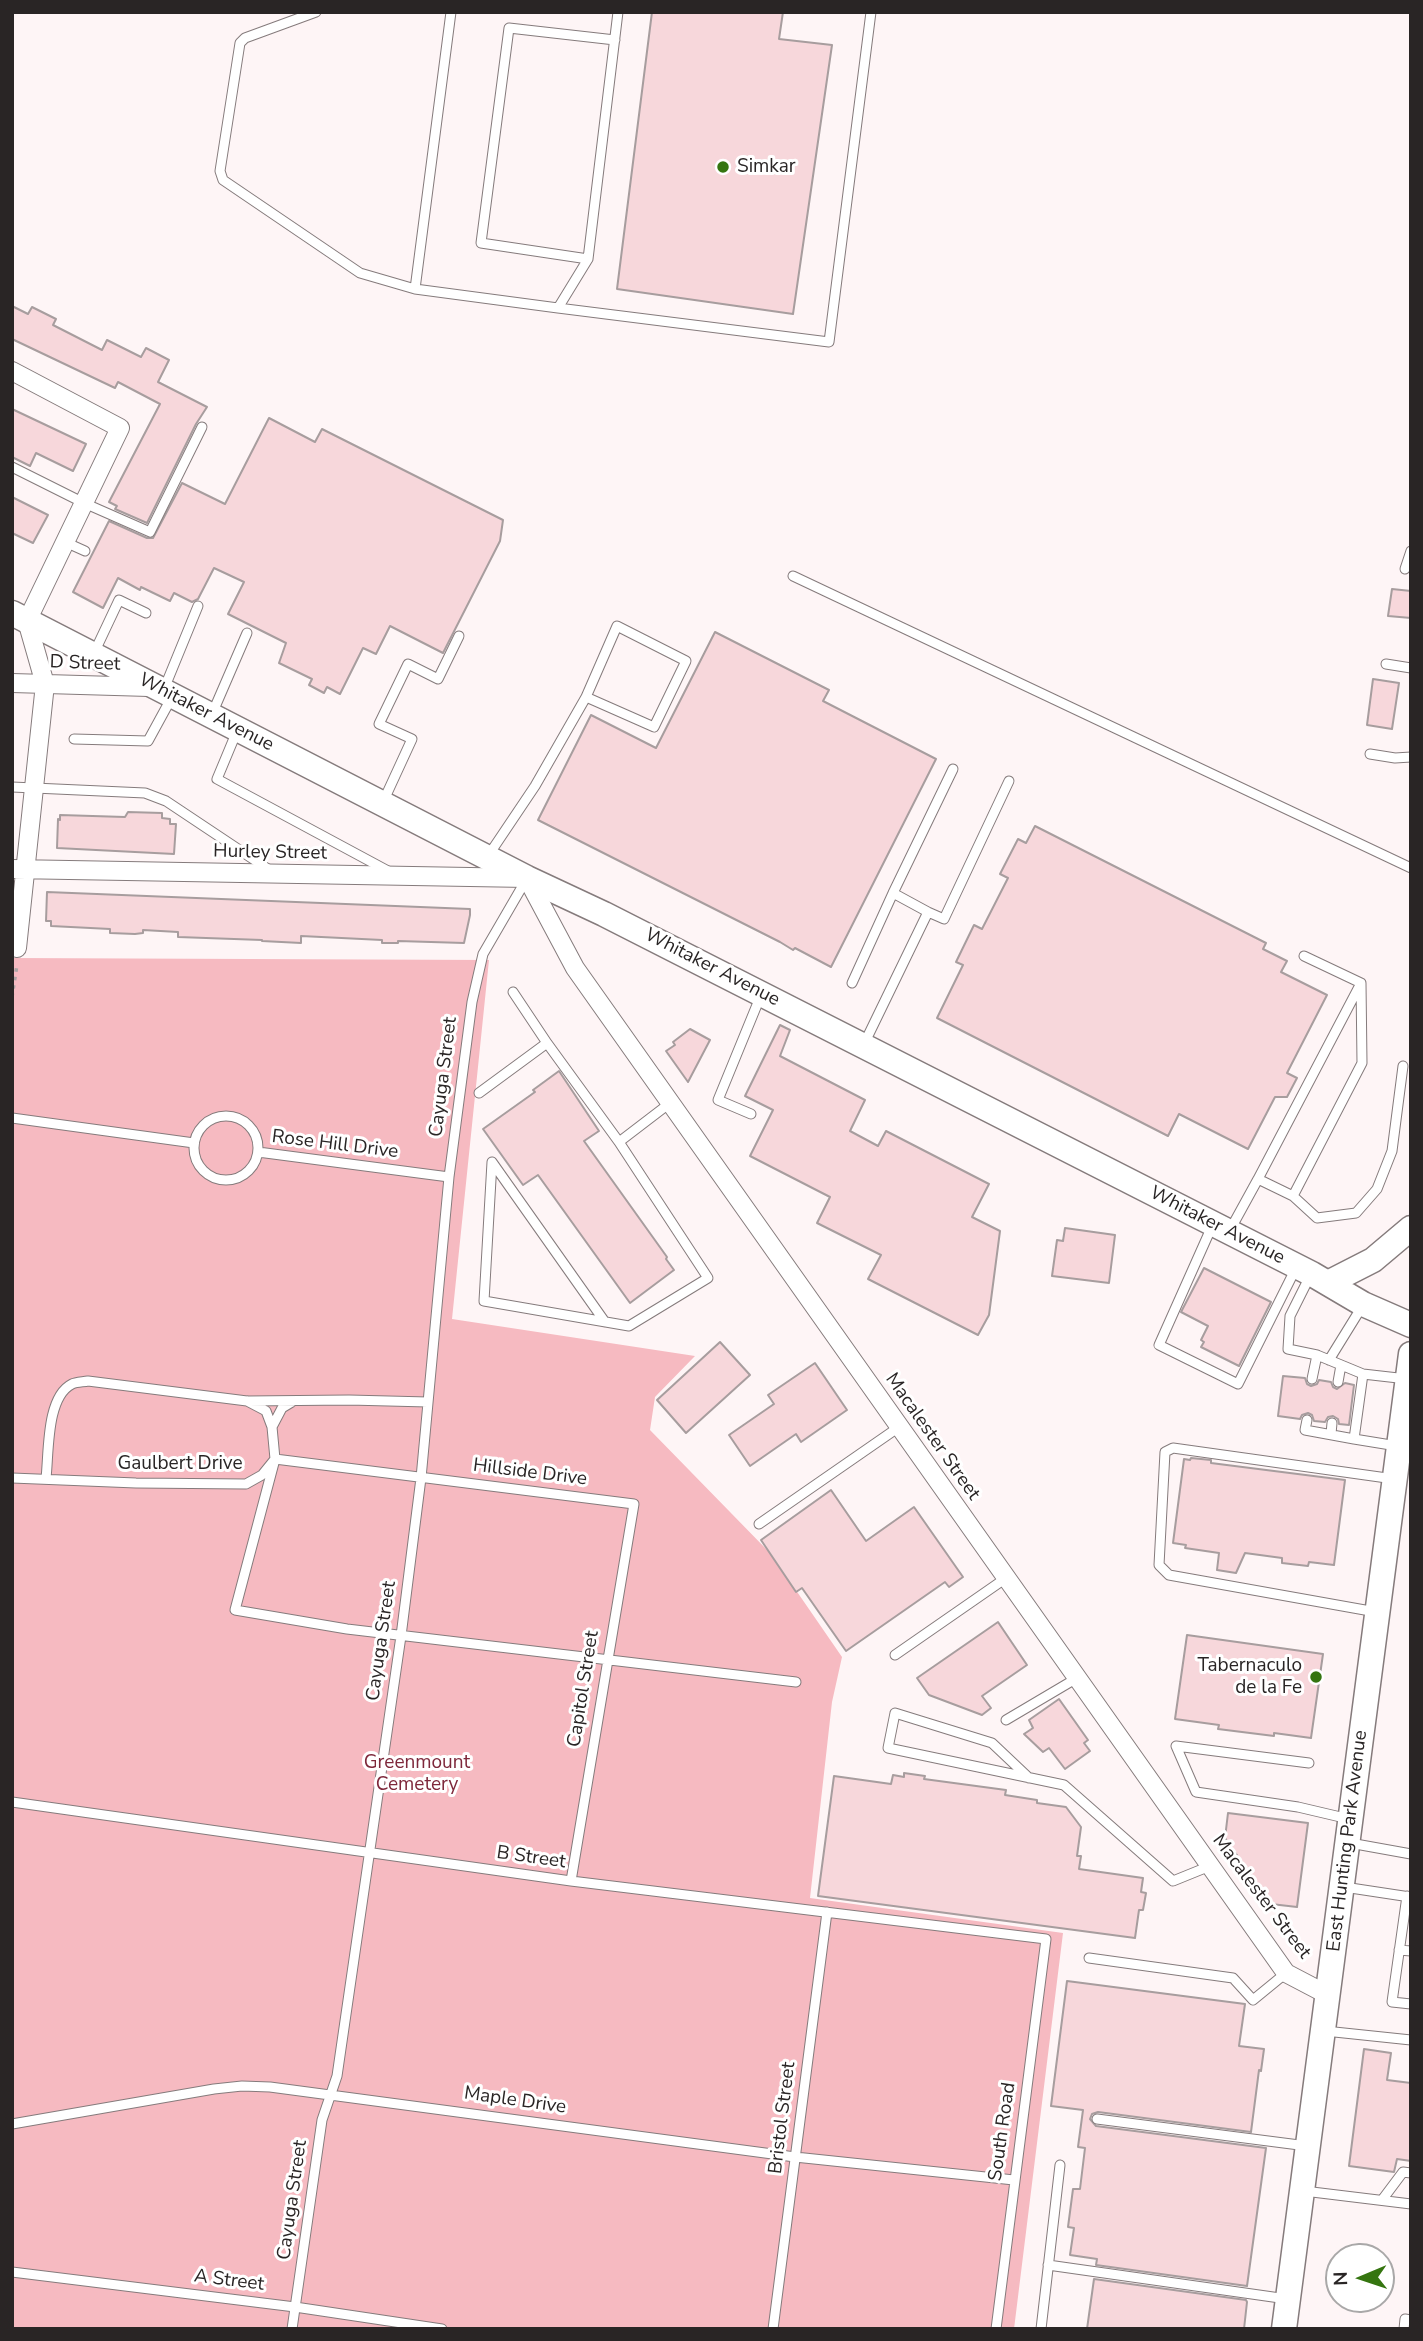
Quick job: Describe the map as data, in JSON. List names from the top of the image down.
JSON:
{
  "streets": {
    "main road": ["Whitaker Avenue", "East Hunting Park Avenue"],
    "street": ["D Street", "Hurley Street", "Macalester Street"],
    "lane": [
      "Cayuga Street",
      "Rose Hill Drive",
      "Gaulbert Drive",
      "Hillside Drive",
      "Capitol Street",
      "B Street",
      "Maple Drive",
      "Bristol Street",
      "South Road",
      "A Street"
    ]
  },
  "crossings": [
    ["D Street", "Whitaker Avenue"],
    ["Whitaker Avenue", "Hurley Street"],
    ["Whitaker Avenue", "Cayuga Street"],
    ["Whitaker Avenue", "Macalester Street"],
    ["Hurley Street", "Cayuga Street"],
    ["Hurley Street", "Macalester Street"],
    ["Cayuga Street", "Rose Hill Drive"],
    ["Cayuga Street", "Macalester Street"],
    ["Cayuga Street", "Hillside Drive"],
    ["Cayuga Street", "B Street"],
    ["Cayuga Street", "Maple Drive"],
    ["Cayuga Street", "A Street"],
    ["Macalester Street", "East Hunting Park Avenue"],
    ["Hillside Drive", "Capitol Street"],
    ["Capitol Street", "B Street"],
    ["B Street", "Bristol Street"],
    ["B Street", "South Road"],
    ["Maple Drive", "Bristol Street"],
    ["Maple Drive", "South Road"]
  ],
  "parks": ["Greenmount Cemetery"],
  "places": ["Simkar", "Tabernaculo de la Fe"],
  "north": "left"
}
